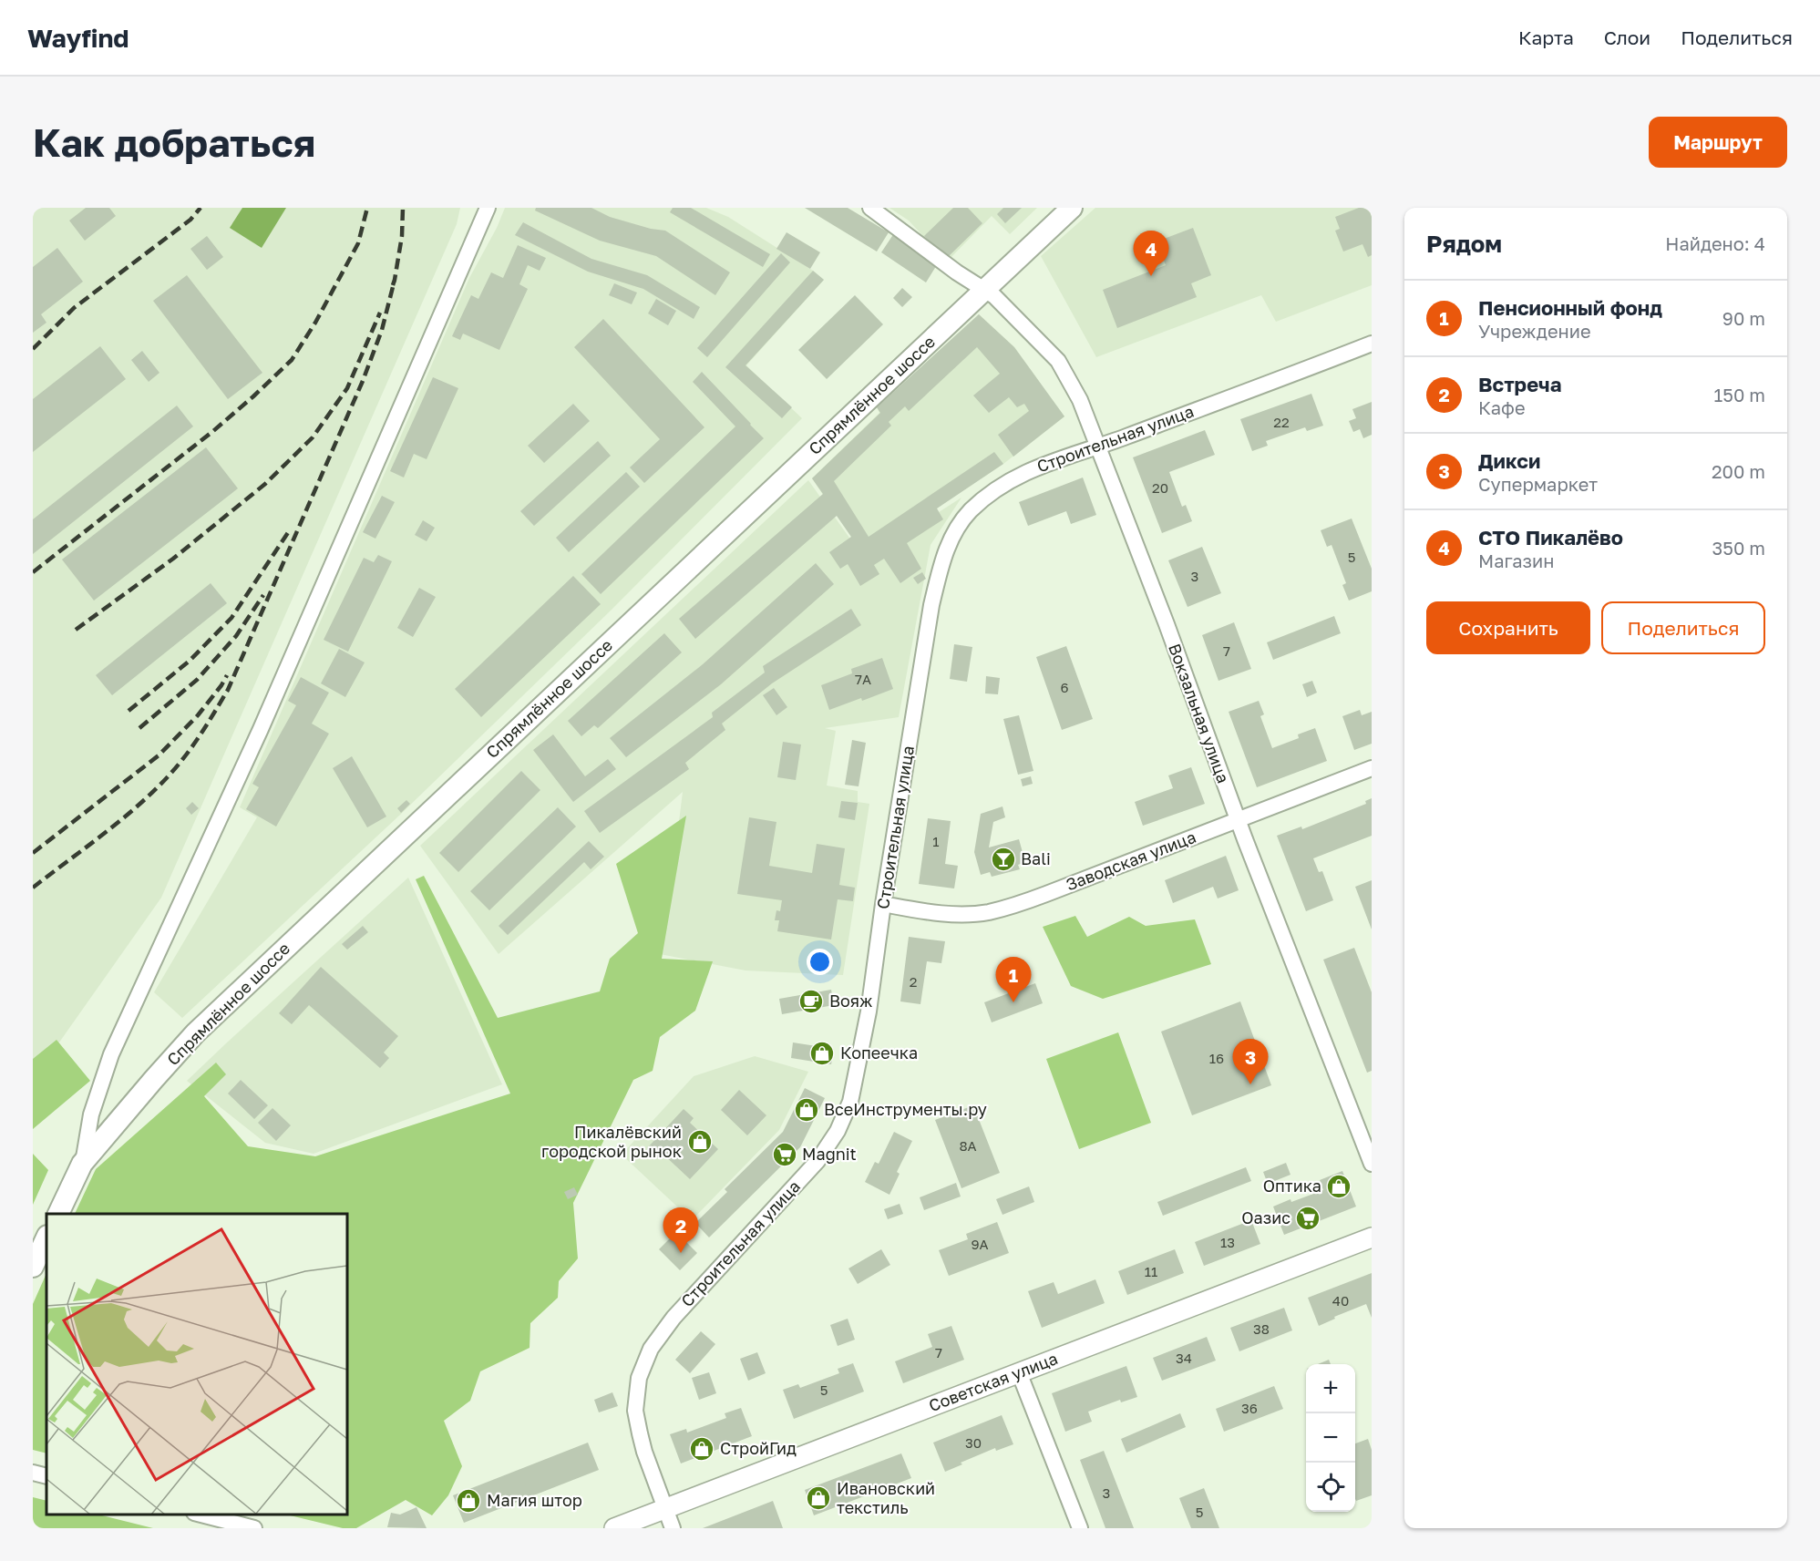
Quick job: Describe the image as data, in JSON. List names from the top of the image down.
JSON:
{
  "streets": {
    "main road": ["Спрямлённое шоссе"],
    "street": [
      "Строительная улица",
      "Вокзальная улица",
      "Заводская улица",
      "Советская улица"
    ]
  },
  "crossings": [
    ["Спрямлённое шоссе", "Вокзальная улица"],
    ["Строительная улица", "Вокзальная улица"],
    ["Строительная улица", "Заводская улица"],
    ["Строительная улица", "Советская улица"],
    ["Вокзальная улица", "Заводская улица"]
  ],
  "places": {
    "bar": ["Bali"],
    "cafe": ["Вояж"],
    "shop": [
      "Копеечка",
      "ВсеИнструменты.ру",
      "Пикалёвский городской рынок",
      "Оптика",
      "СтройГид",
      "Ивановский текстиль",
      "Магия штор"
    ],
    "supermarket": ["Magnit", "Оазис"]
  },
  "house_numbers": [
    "22",
    "20",
    "5",
    "3",
    "7",
    "7А",
    "6",
    "1",
    "2",
    "16",
    "8А",
    "13",
    "9А",
    "11",
    "40",
    "38",
    "7",
    "34",
    "5",
    "36",
    "30",
    "3",
    "5"
  ],
  "page": {
    "header": "Wayfind",
    "nav": ["Карта", "Слои", "Поделиться"],
    "buttons": [
      "Маршрут",
      ["Сохранить", "Поделиться"]
    ],
    "title": "Как добраться",
    "heading": ["Рядом", "Найдено: 4"],
    "pins": [
      "4",
      "1",
      "3",
      "2"
    ],
    "list": [
      {
        "mark": "1",
        "name": "Пенсионный фонд",
        "note": "Учреждение",
        "value": "90 m"
      },
      {
        "mark": "2",
        "name": "Встреча",
        "note": "Кафе",
        "value": "150 m"
      },
      {
        "mark": "3",
        "name": "Дикси",
        "note": "Супермаркет",
        "value": "200 m"
      },
      {
        "mark": "4",
        "name": "СТО Пикалёво",
        "note": "Магазин",
        "value": "350 m"
      }
    ],
    "map_buttons": ["+", "−"]
  }
}
